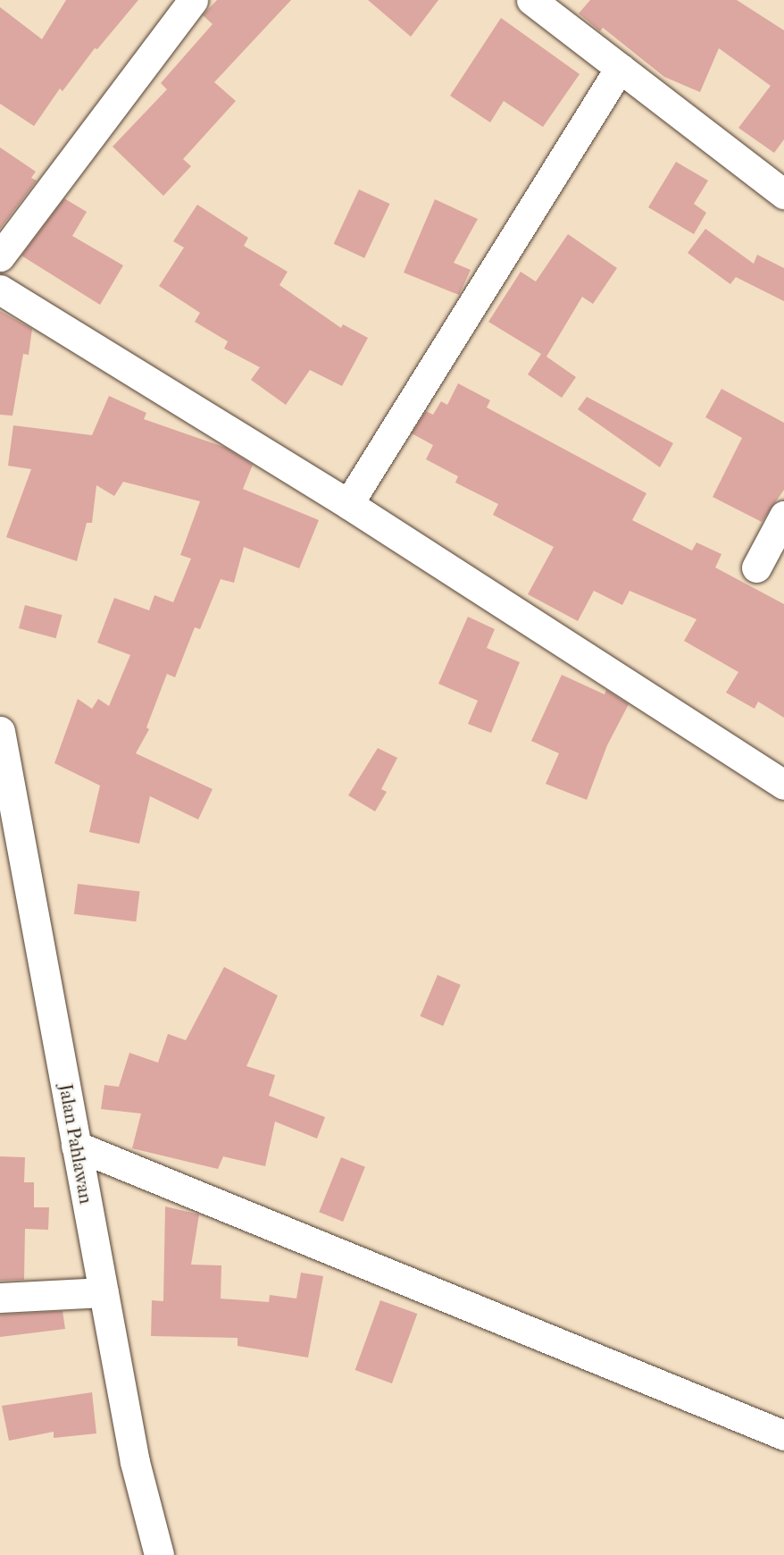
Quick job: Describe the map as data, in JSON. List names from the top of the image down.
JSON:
{
  "streets": {
    "main road": ["Jalan Pahlawan"]
  }
}
